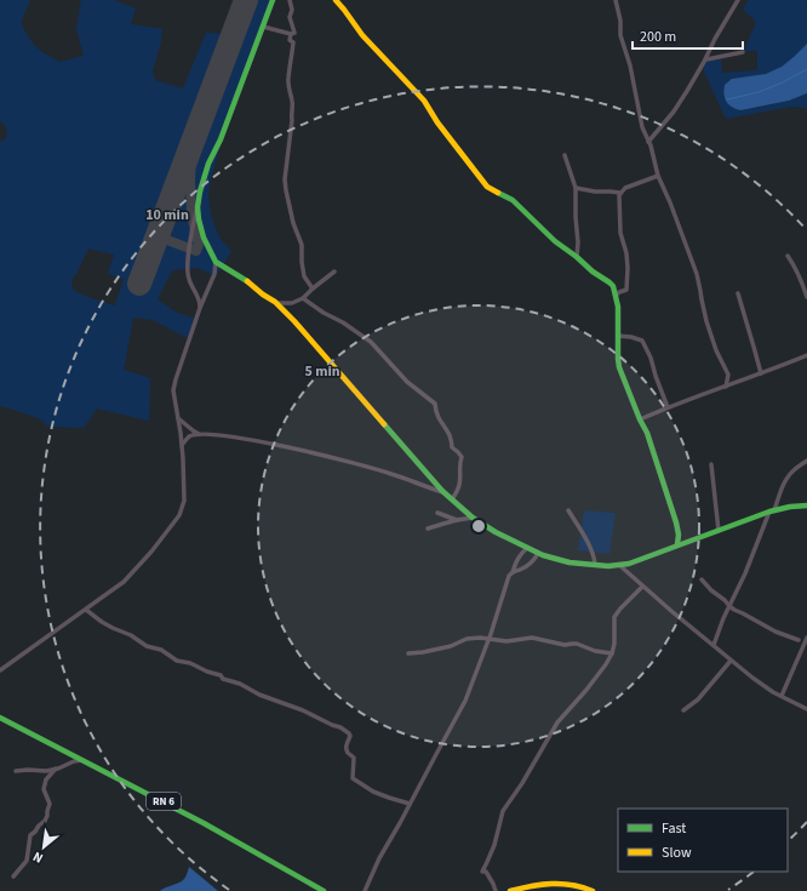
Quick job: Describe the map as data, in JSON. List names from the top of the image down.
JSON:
{
  "streets": {
    "main road": ["RN 6"]
  },
  "legend": ["Fast", "Slow"],
  "scale_bar": "200 m",
  "north": "bottom left",
  "rings": ["10 min", "5 min"]
}
